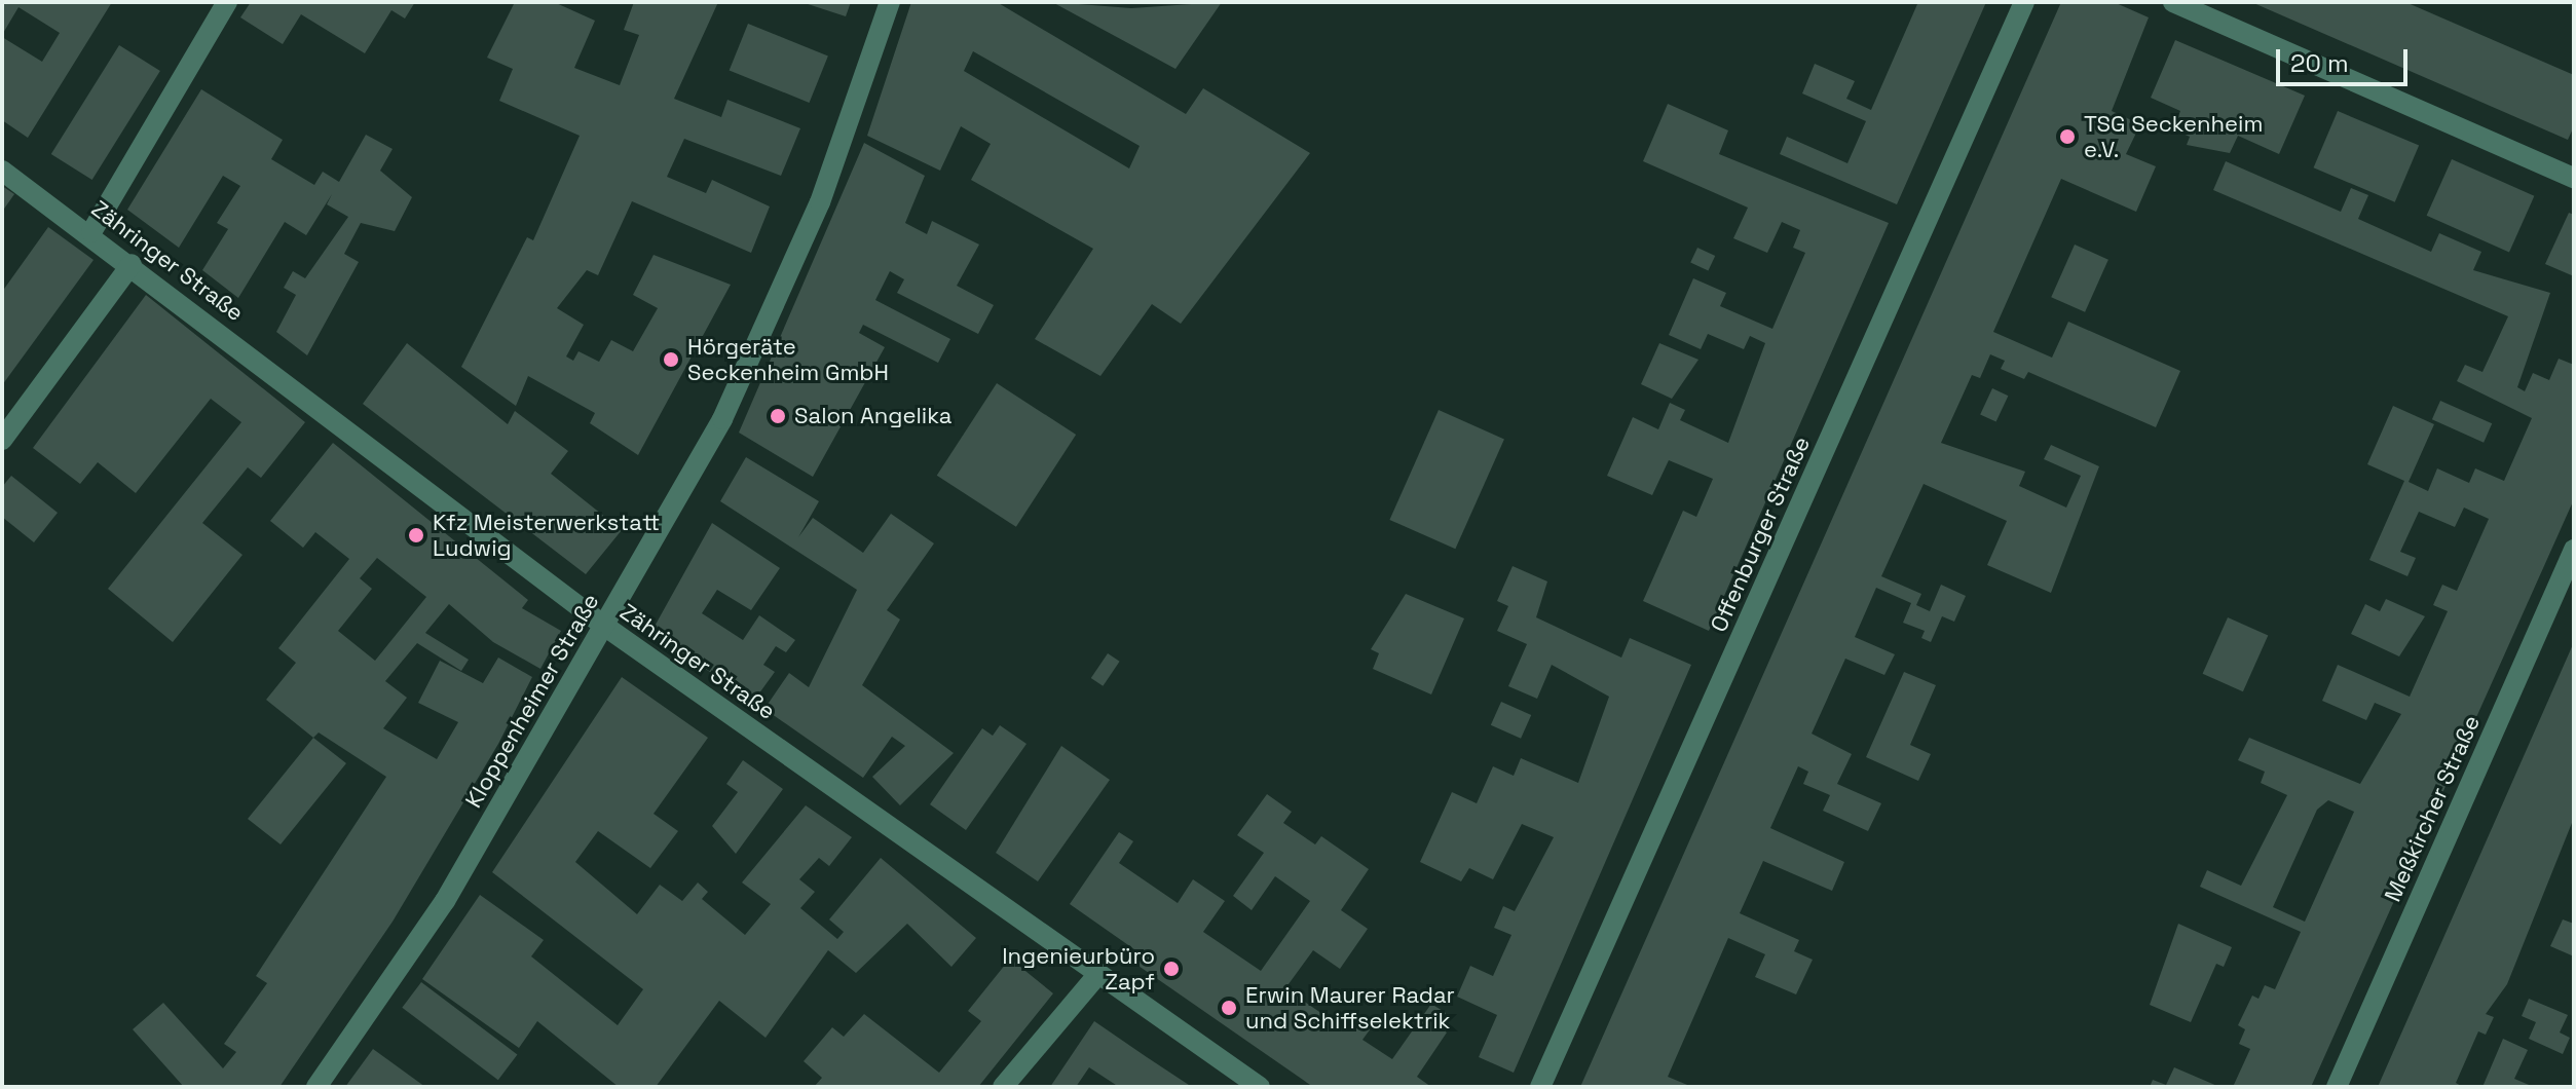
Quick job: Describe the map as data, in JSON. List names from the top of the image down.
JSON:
{
  "streets": {
    "street": [
      "Zähringer Straße",
      "Offenburger Straße",
      "Kloppenheimer Straße",
      "Meßkircher Straße"
    ]
  },
  "crossings": [
    ["Zähringer Straße", "Kloppenheimer Straße"]
  ],
  "places": [
    "TSG Seckenheim e.V.",
    "Hörgeräte Seckenheim GmbH",
    "Salon Angelika",
    "Kfz Meisterwerkstatt Ludwig",
    "Ingenieurbüro Zapf",
    "Erwin Maurer Radar und Schiffselektrik"
  ],
  "scale_bar": "20 m"
}
